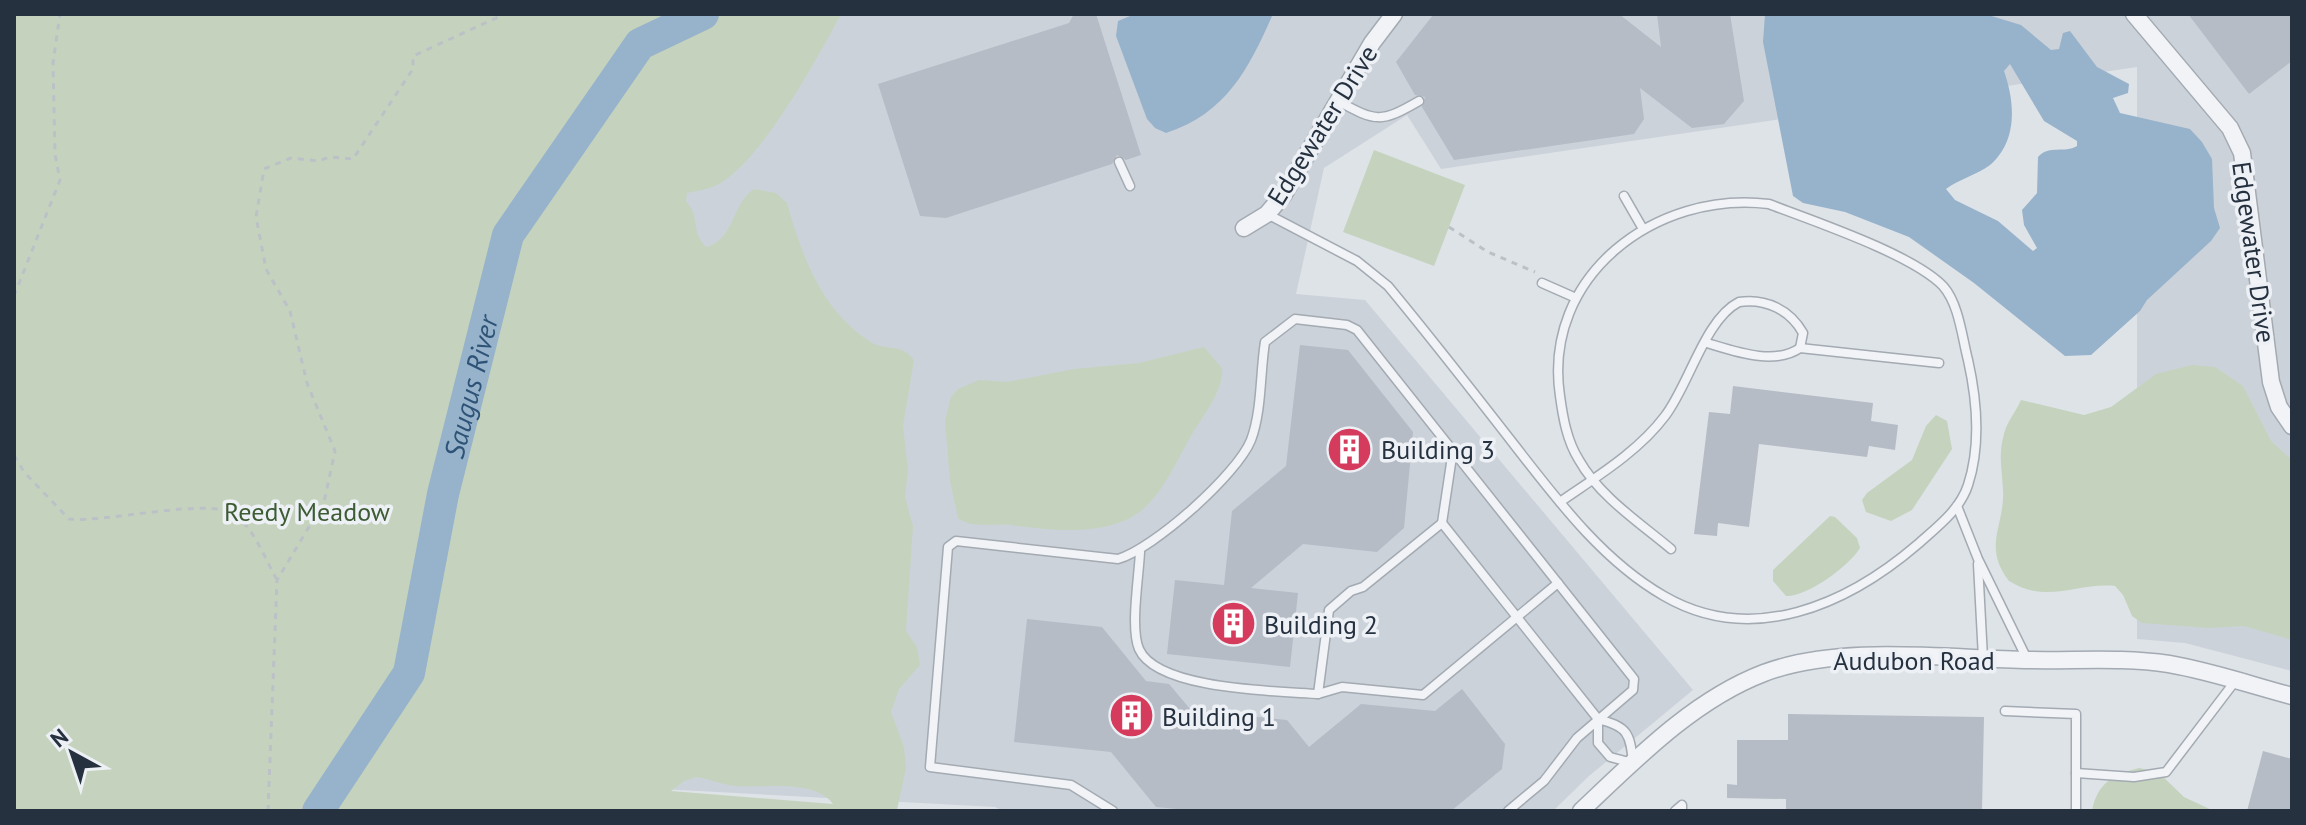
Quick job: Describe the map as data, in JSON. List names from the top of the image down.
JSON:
{
  "streets": {
    "street": ["Edgewater Drive", "Audubon Road"]
  },
  "water": ["Saugus River"],
  "parks": ["Reedy Meadow"],
  "places": {
    "building": ["Building 3", "Building 2", "Building 1"]
  },
  "north": "top left"
}
